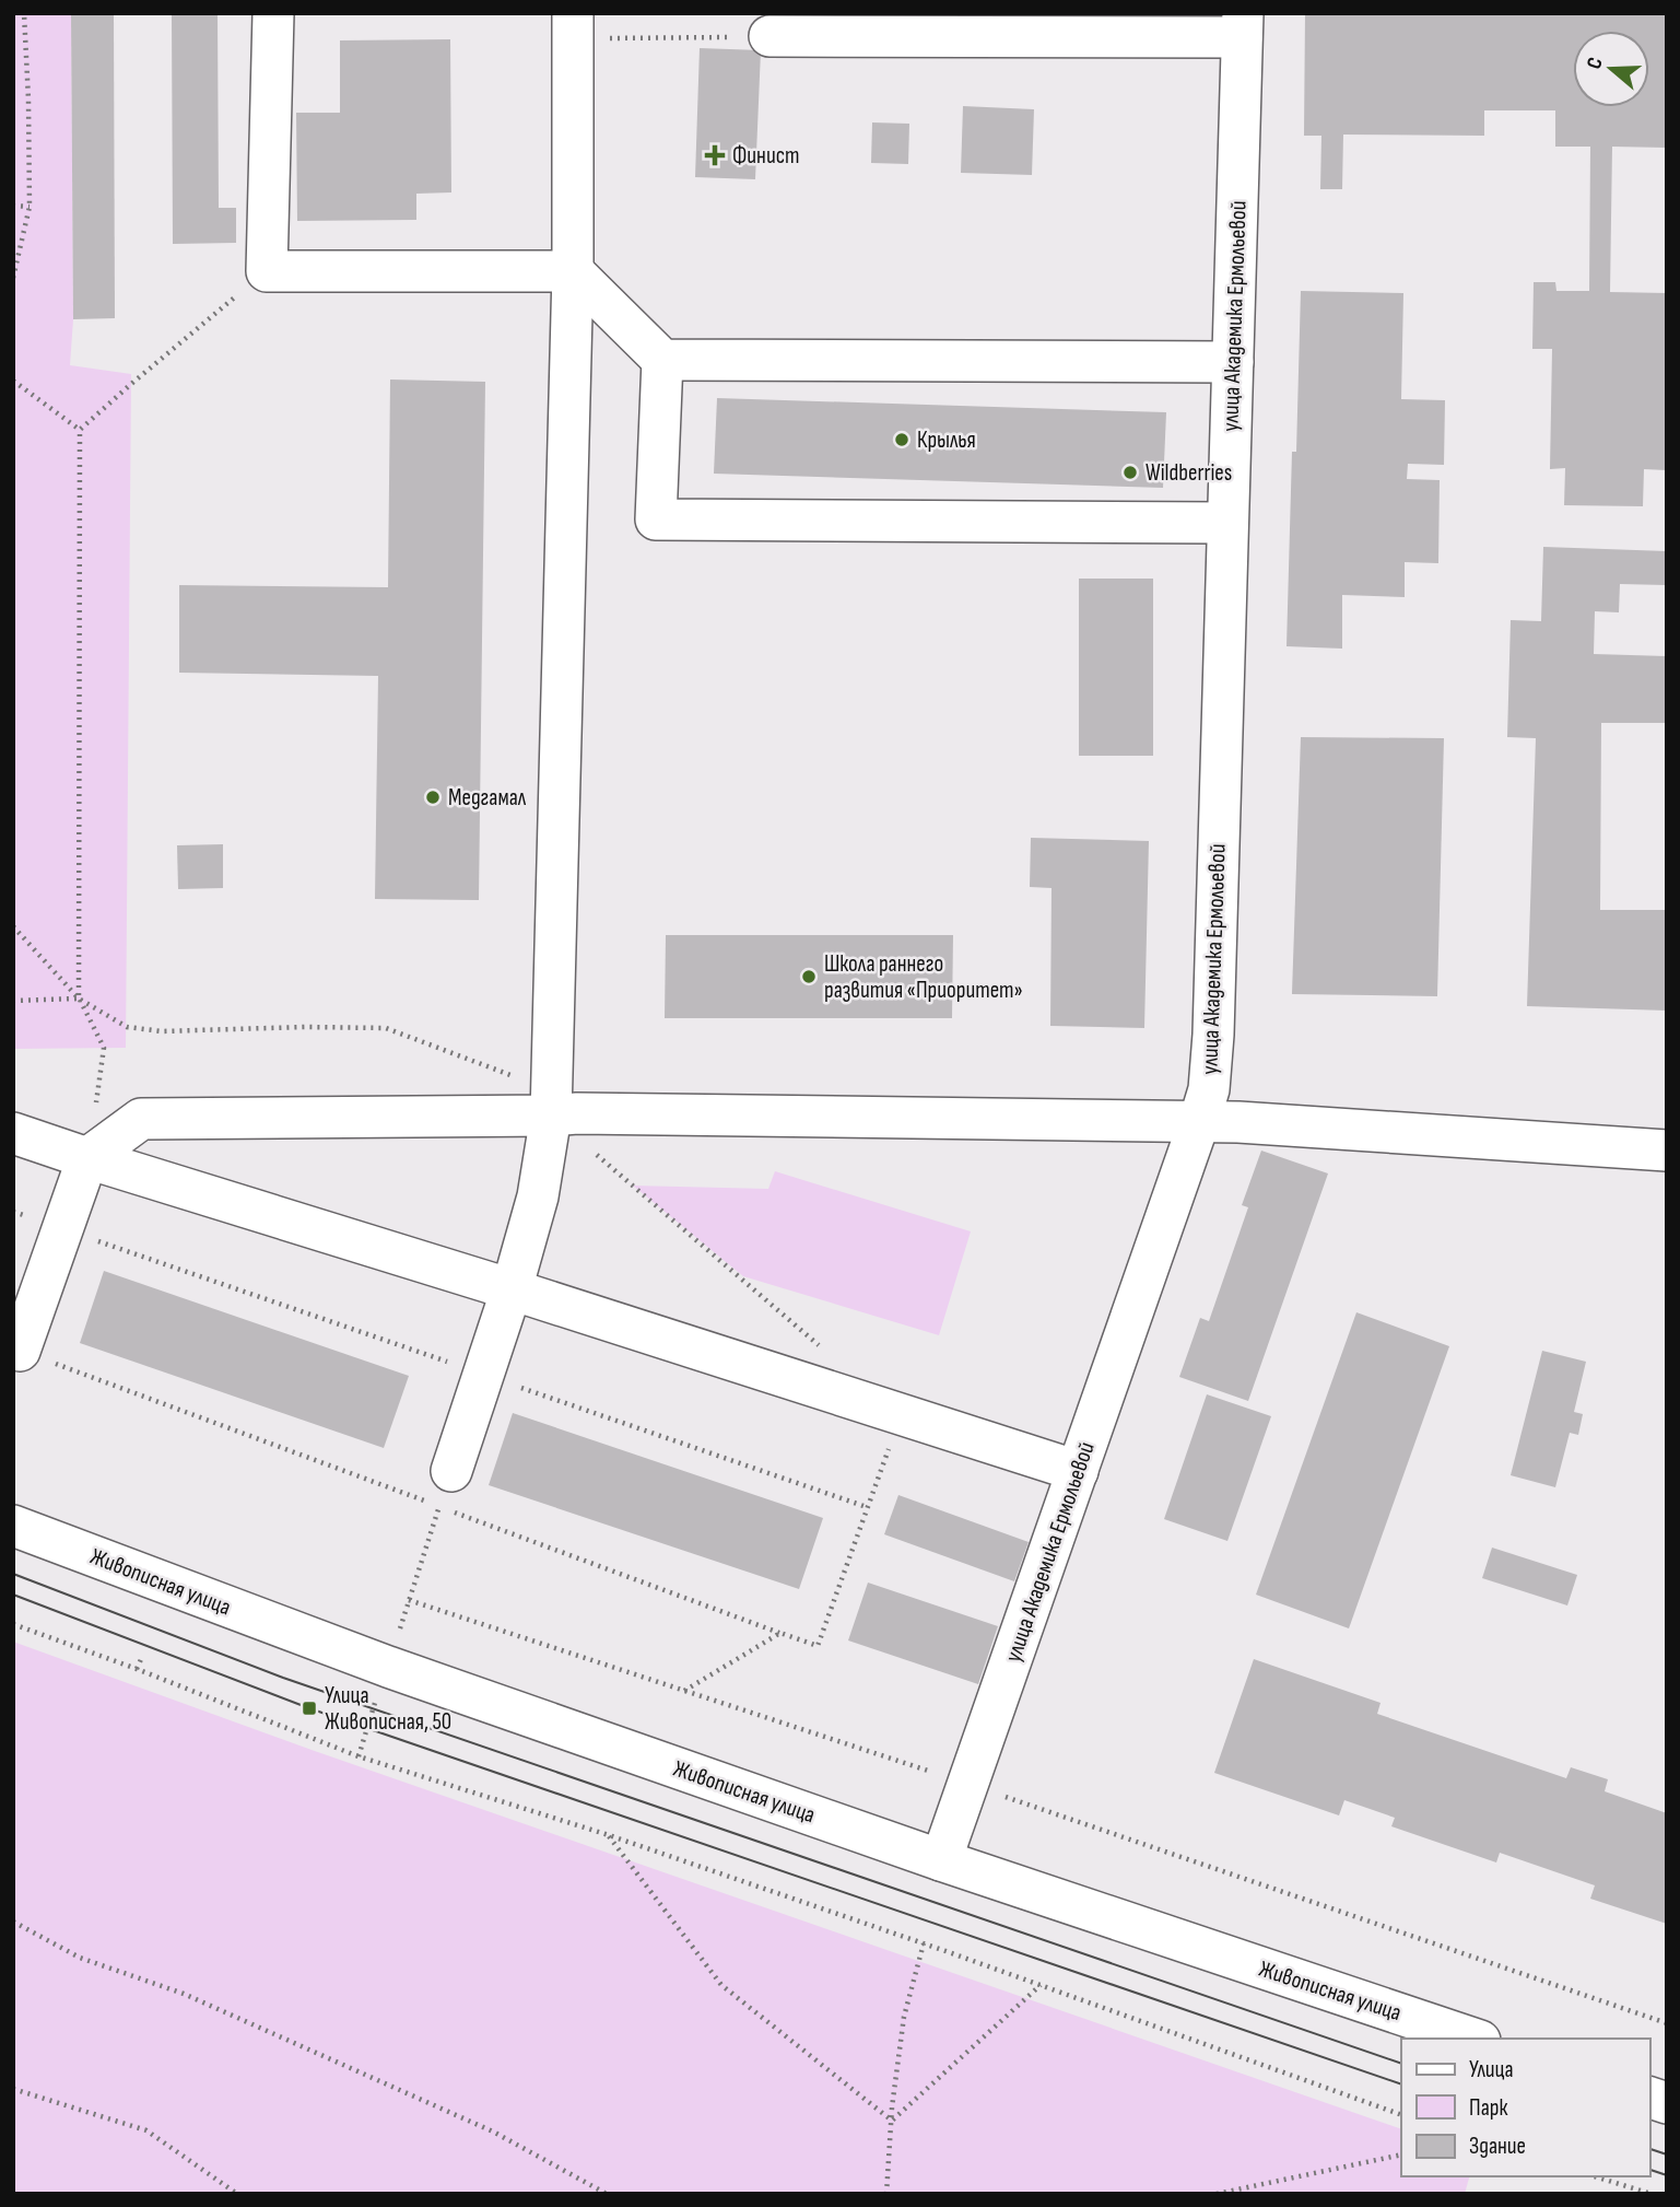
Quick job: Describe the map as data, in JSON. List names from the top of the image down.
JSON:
{
  "streets": {
    "street": ["улица Академика Ермольевой", "Живописная улица"]
  },
  "crossings": [
    ["улица Академика Ермольевой", "Живописная улица"]
  ],
  "places": {
    "health": ["Финист"],
    "other": [
      "Крылья",
      "Wildberries",
      "Медгамал",
      "Школа раннего развития «Приоритет»"
    ],
    "transit": ["Улица Живописная, 50"]
  },
  "legend": ["Улица", "Парк", "Здание"],
  "north": "left"
}
